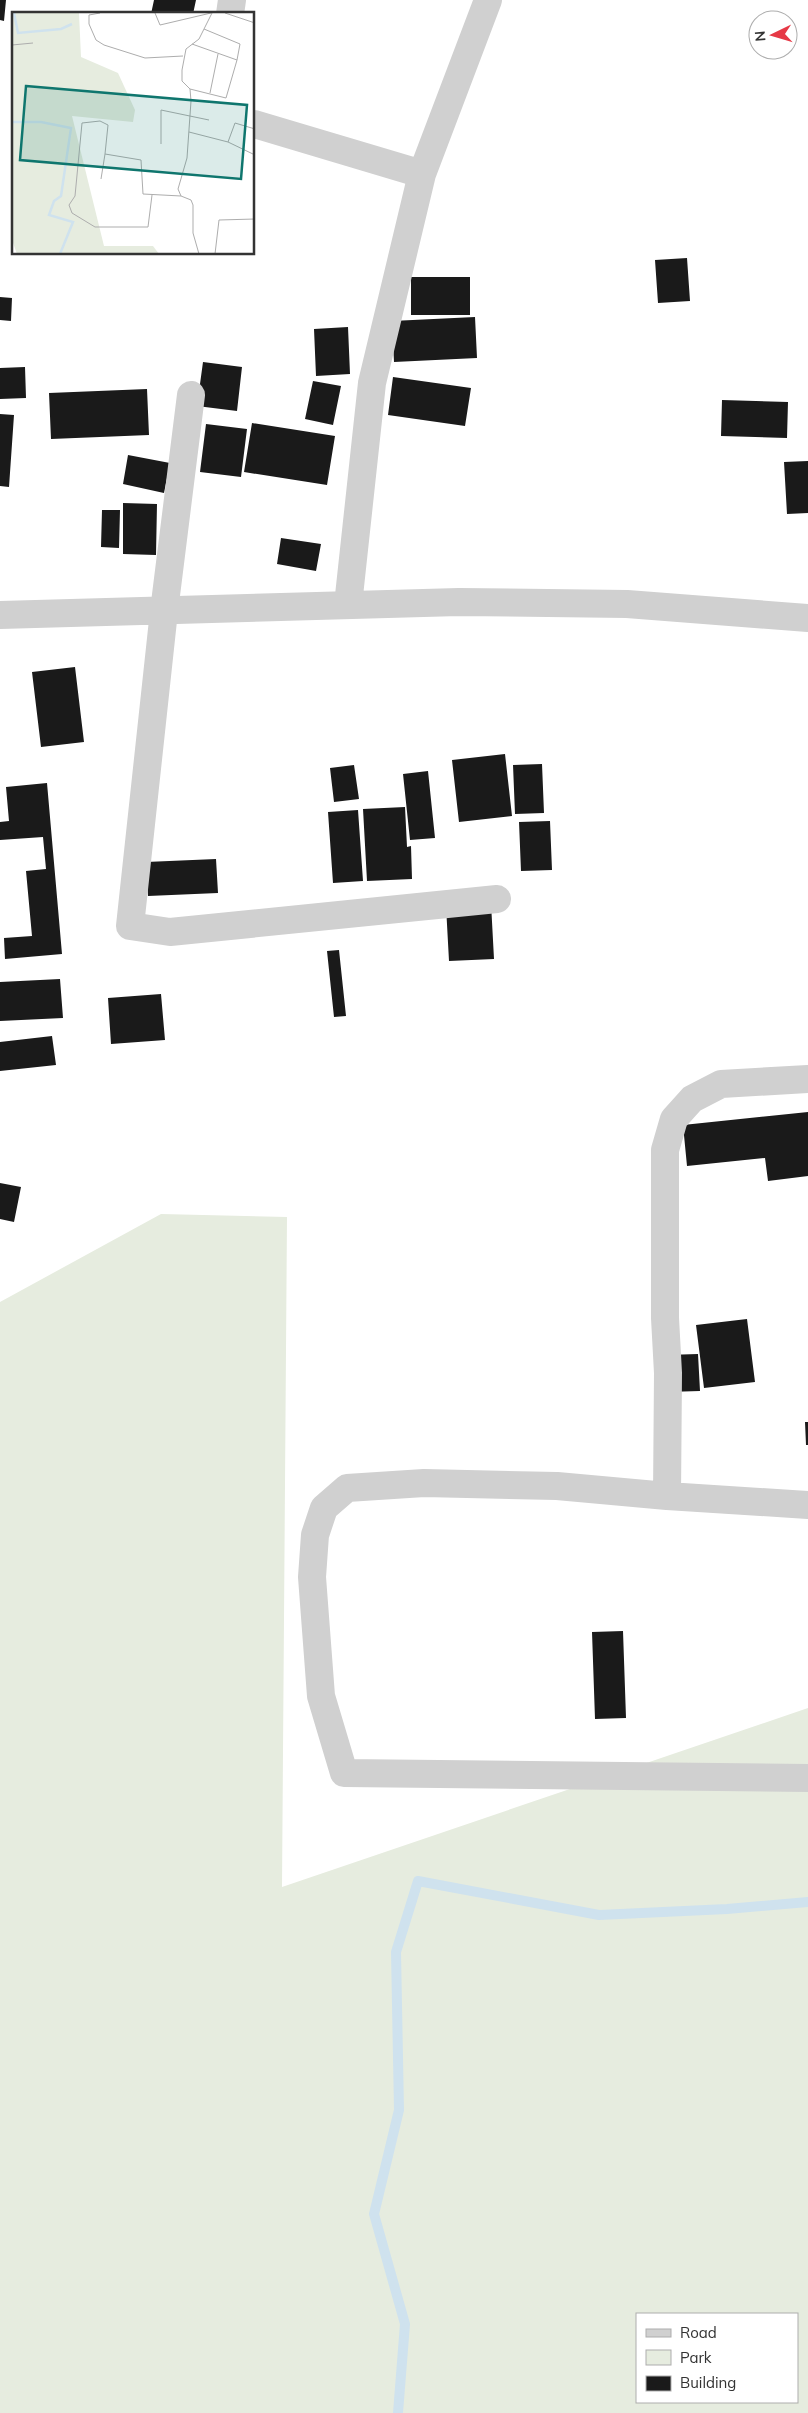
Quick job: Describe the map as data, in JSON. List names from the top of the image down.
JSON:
{
  "legend": ["Road", "Park", "Building"],
  "north": "left"
}
